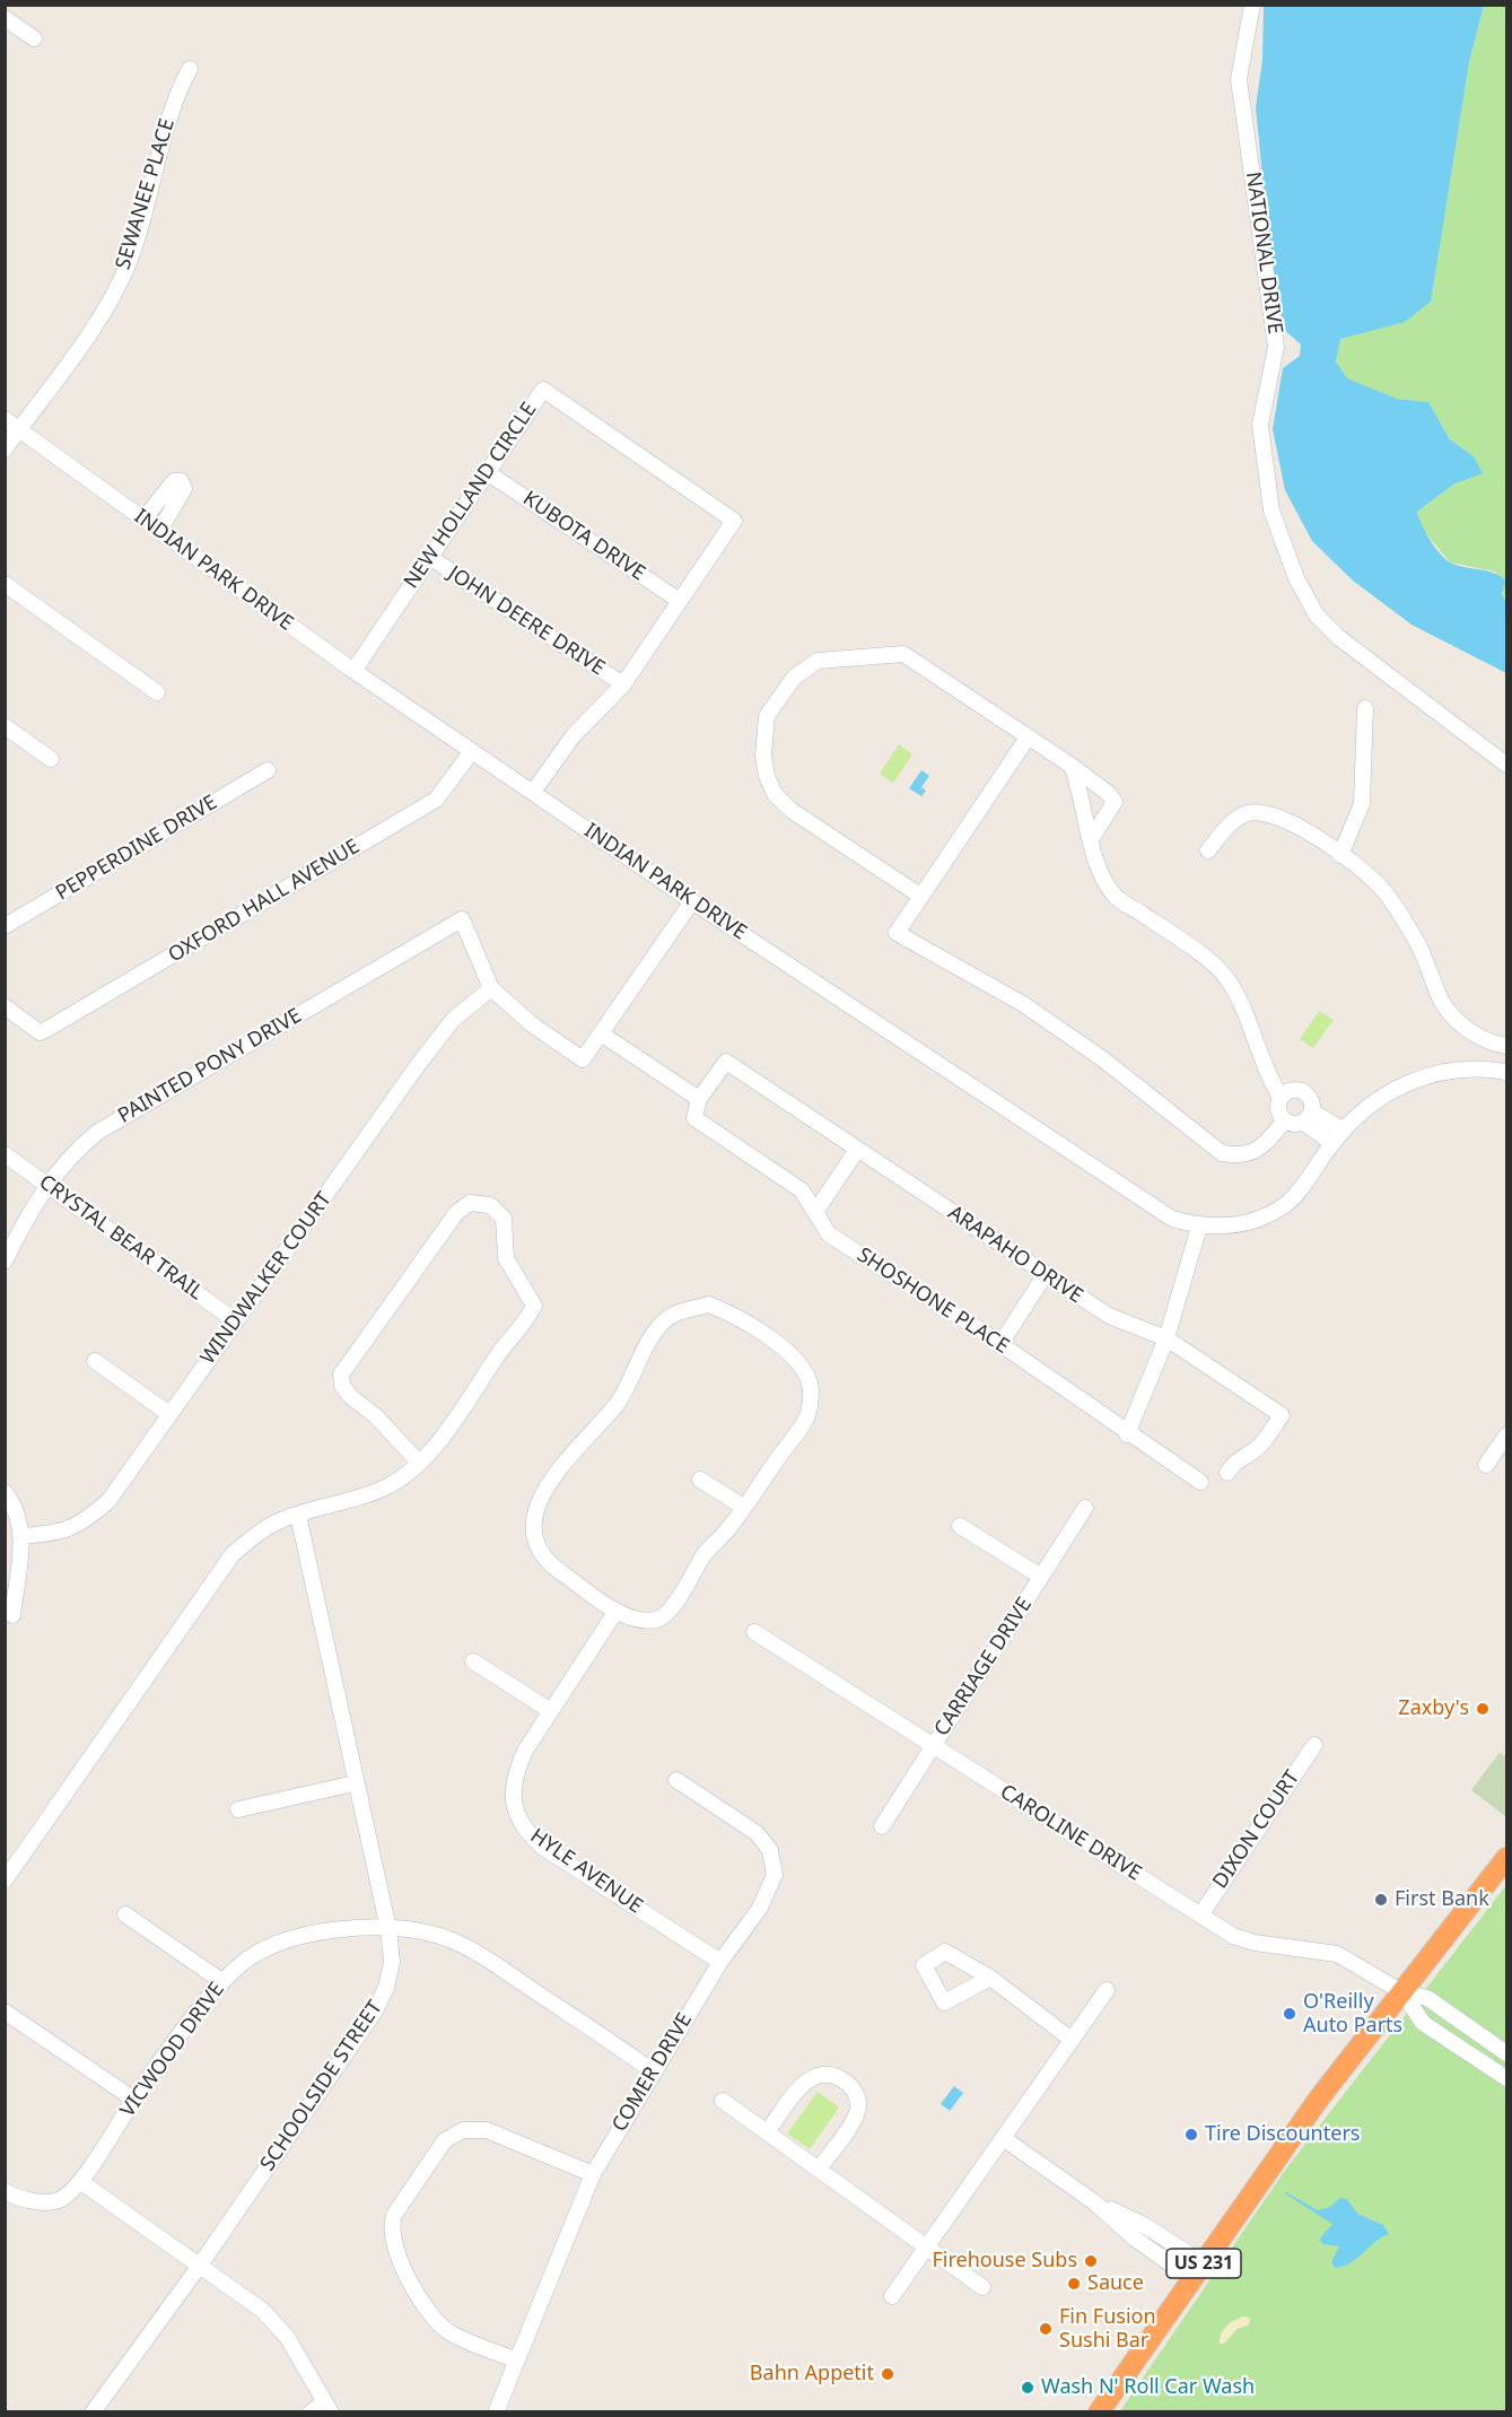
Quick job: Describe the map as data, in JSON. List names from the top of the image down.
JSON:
{
  "streets": {
    "highway": ["US 231"],
    "street": [
      "SEWANEE PLACE",
      "NATIONAL DRIVE",
      "NEW HOLLAND CIRCLE",
      "KUBOTA DRIVE",
      "INDIAN PARK DRIVE",
      "JOHN DEERE DRIVE",
      "PEPPERDINE DRIVE",
      "OXFORD HALL AVENUE",
      "PAINTED PONY DRIVE",
      "CRYSTAL BEAR TRAIL",
      "ARAPAHO DRIVE",
      "WINDWALKER COURT",
      "SHOSHONE PLACE",
      "CARRIAGE DRIVE",
      "DIXON COURT",
      "CAROLINE DRIVE",
      "HYLE AVENUE",
      "VICWOOD DRIVE",
      "COMER DRIVE",
      "SCHOOLSIDE STREET"
    ]
  },
  "crossings": [
    ["SEWANEE PLACE", "INDIAN PARK DRIVE"],
    ["NEW HOLLAND CIRCLE", "KUBOTA DRIVE"],
    ["NEW HOLLAND CIRCLE", "INDIAN PARK DRIVE"],
    ["NEW HOLLAND CIRCLE", "JOHN DEERE DRIVE"],
    ["INDIAN PARK DRIVE", "OXFORD HALL AVENUE"],
    ["PAINTED PONY DRIVE", "CRYSTAL BEAR TRAIL"],
    ["PAINTED PONY DRIVE", "WINDWALKER COURT"],
    ["CRYSTAL BEAR TRAIL", "WINDWALKER COURT"],
    ["ARAPAHO DRIVE", "SHOSHONE PLACE"],
    ["CARRIAGE DRIVE", "CAROLINE DRIVE"],
    ["DIXON COURT", "CAROLINE DRIVE"],
    ["CAROLINE DRIVE", "US 231"],
    ["HYLE AVENUE", "COMER DRIVE"],
    ["VICWOOD DRIVE", "COMER DRIVE"],
    ["VICWOOD DRIVE", "SCHOOLSIDE STREET"]
  ],
  "places": [
    "Zaxby's",
    "First Bank",
    "O'Reilly Auto Parts",
    "Tire Discounters",
    "Firehouse Subs",
    "Sauce",
    "Fin Fusion Sushi Bar",
    "Bahn Appetit",
    "Wash N' Roll Car Wash"
  ]
}
